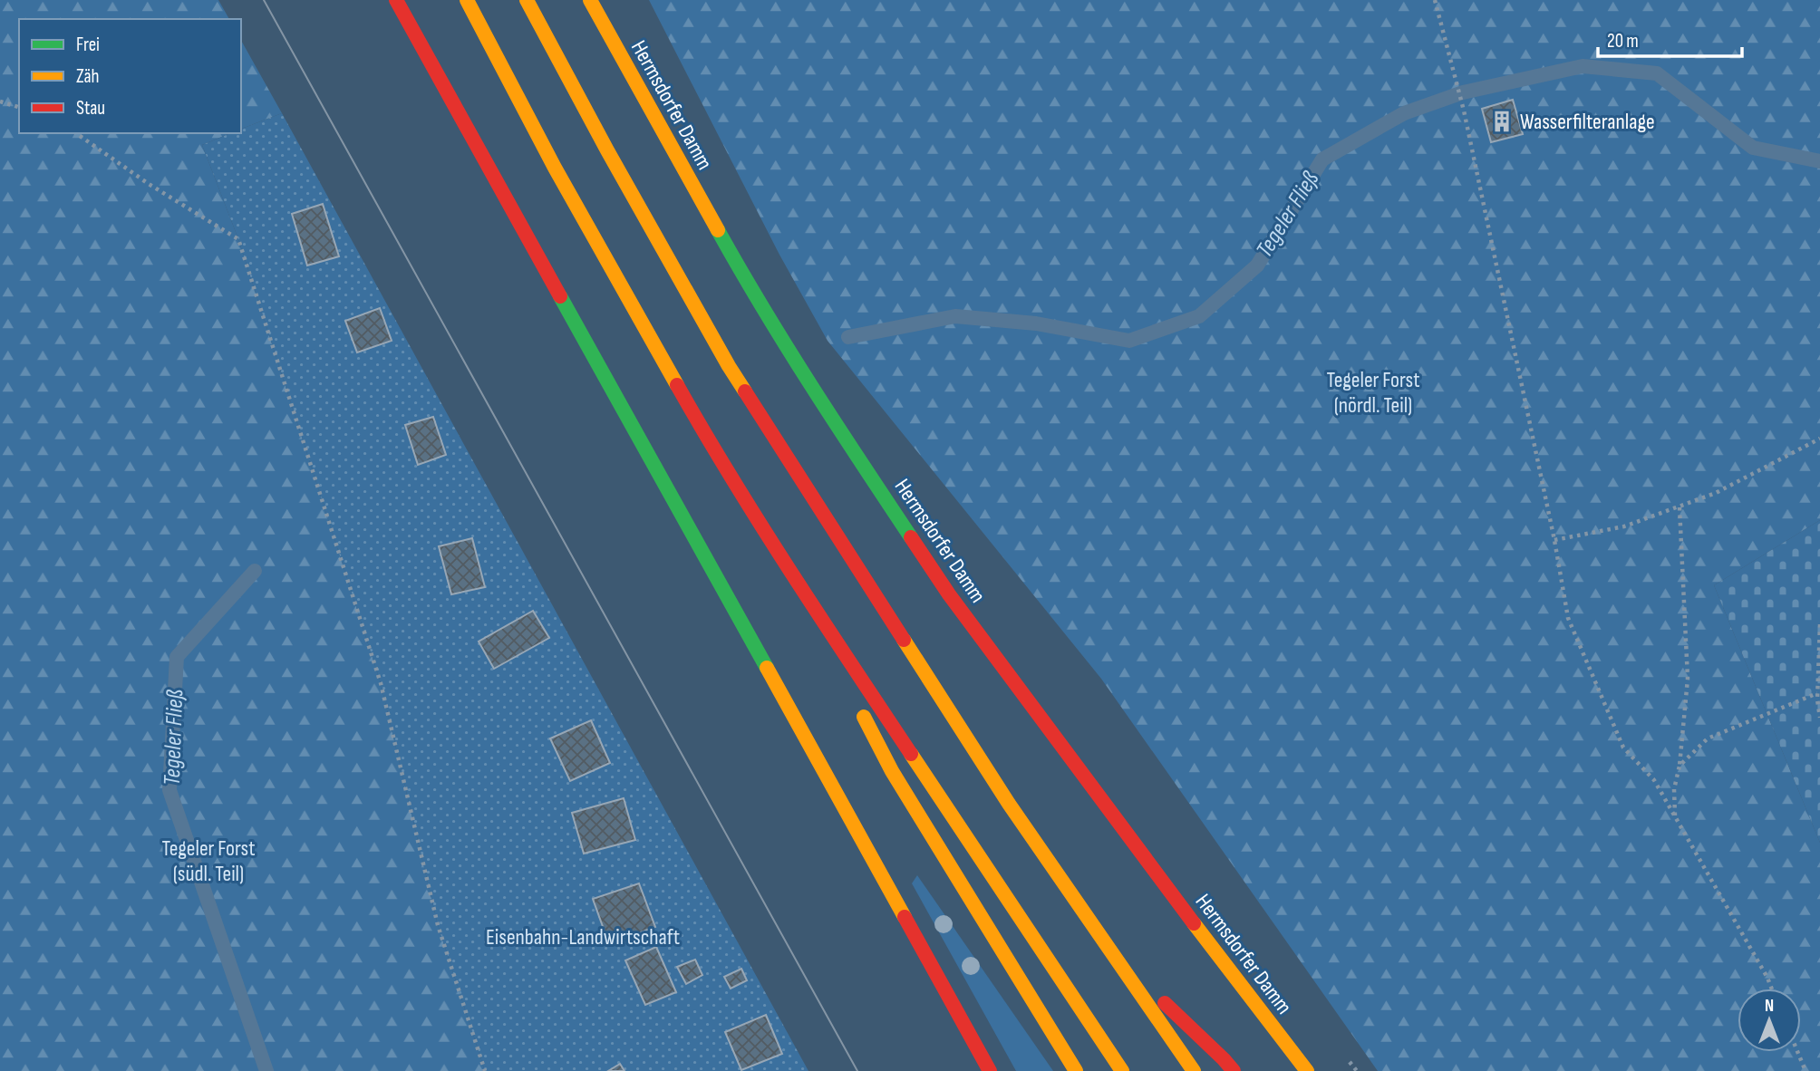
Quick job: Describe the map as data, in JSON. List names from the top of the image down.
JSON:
{
  "streets": {
    "main road": ["Hermsdorfer Damm"]
  },
  "water": ["Tegeler Fließ"],
  "parks": ["Tegeler Forst (nördl. Teil)", "Tegeler Forst (südl. Teil)", "Eisenbahn-Landwirtschaft"],
  "places": {
    "building": ["Wasserfilteranlage"]
  },
  "legend": ["Frei", "Zäh", "Stau"],
  "scale_bar": "20 m",
  "north": "top"
}
